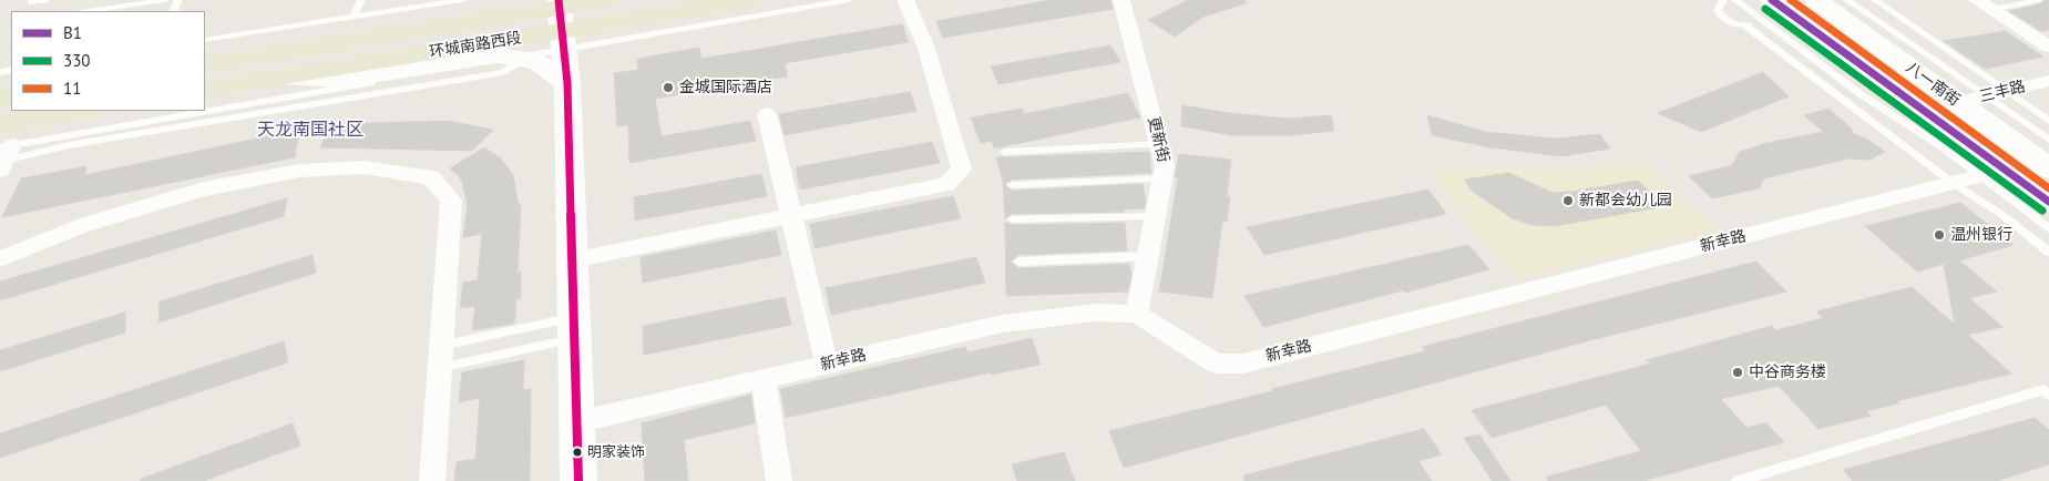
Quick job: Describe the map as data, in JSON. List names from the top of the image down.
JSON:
{
  "streets": {
    "main road": ["环城南路西段", "八一南街"],
    "street": ["三丰路", "更新街", "新幸路"]
  },
  "crossings": [
    ["八一南街", "三丰路"],
    ["八一南街", "新幸路"],
    ["更新街", "新幸路"]
  ],
  "districts": ["天龙南国社区"],
  "places": [
    "金城国际酒店",
    "新都会幼儿园",
    "温州银行",
    "中谷商务楼",
    "明家装饰"
  ],
  "lines": ["transit line B1", "transit line 11", "transit line 330"],
  "legend": ["B1", "330", "11"]
}
